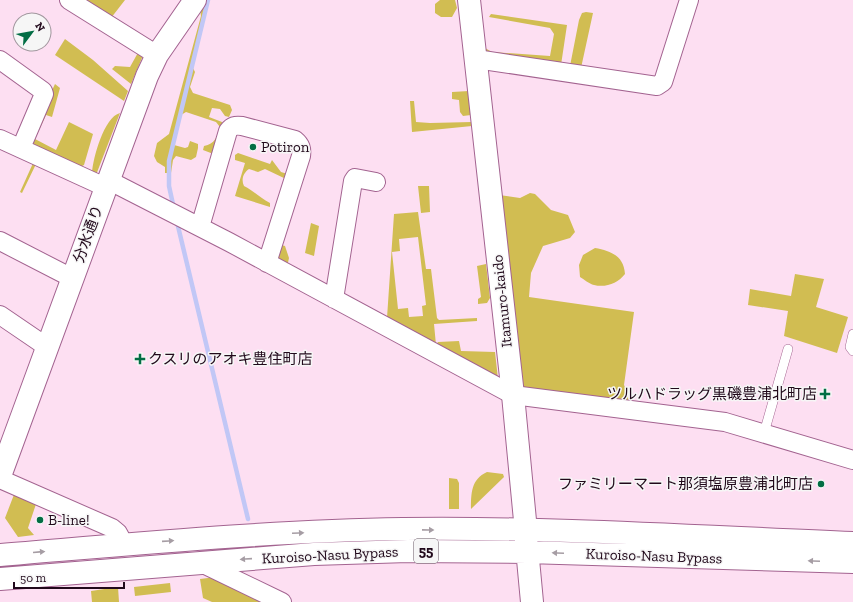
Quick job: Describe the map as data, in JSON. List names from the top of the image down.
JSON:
{
  "streets": {
    "main road": [
      "分水通り",
      "Itamuro-kaido",
      "55",
      "Kuroiso-Nasu Bypass"
    ]
  },
  "crossings": [
    ["Itamuro-kaido", "Kuroiso-Nasu Bypass"]
  ],
  "places": {
    "other": ["Potiron", "ファミリーマート那須塩原豊浦北町店", "B-line!"],
    "health": ["クスリのアオキ豊住町店", "ツルハドラッグ黒磯豊浦北町店"]
  },
  "scale_bar": "50 m",
  "north": "top right"
}
